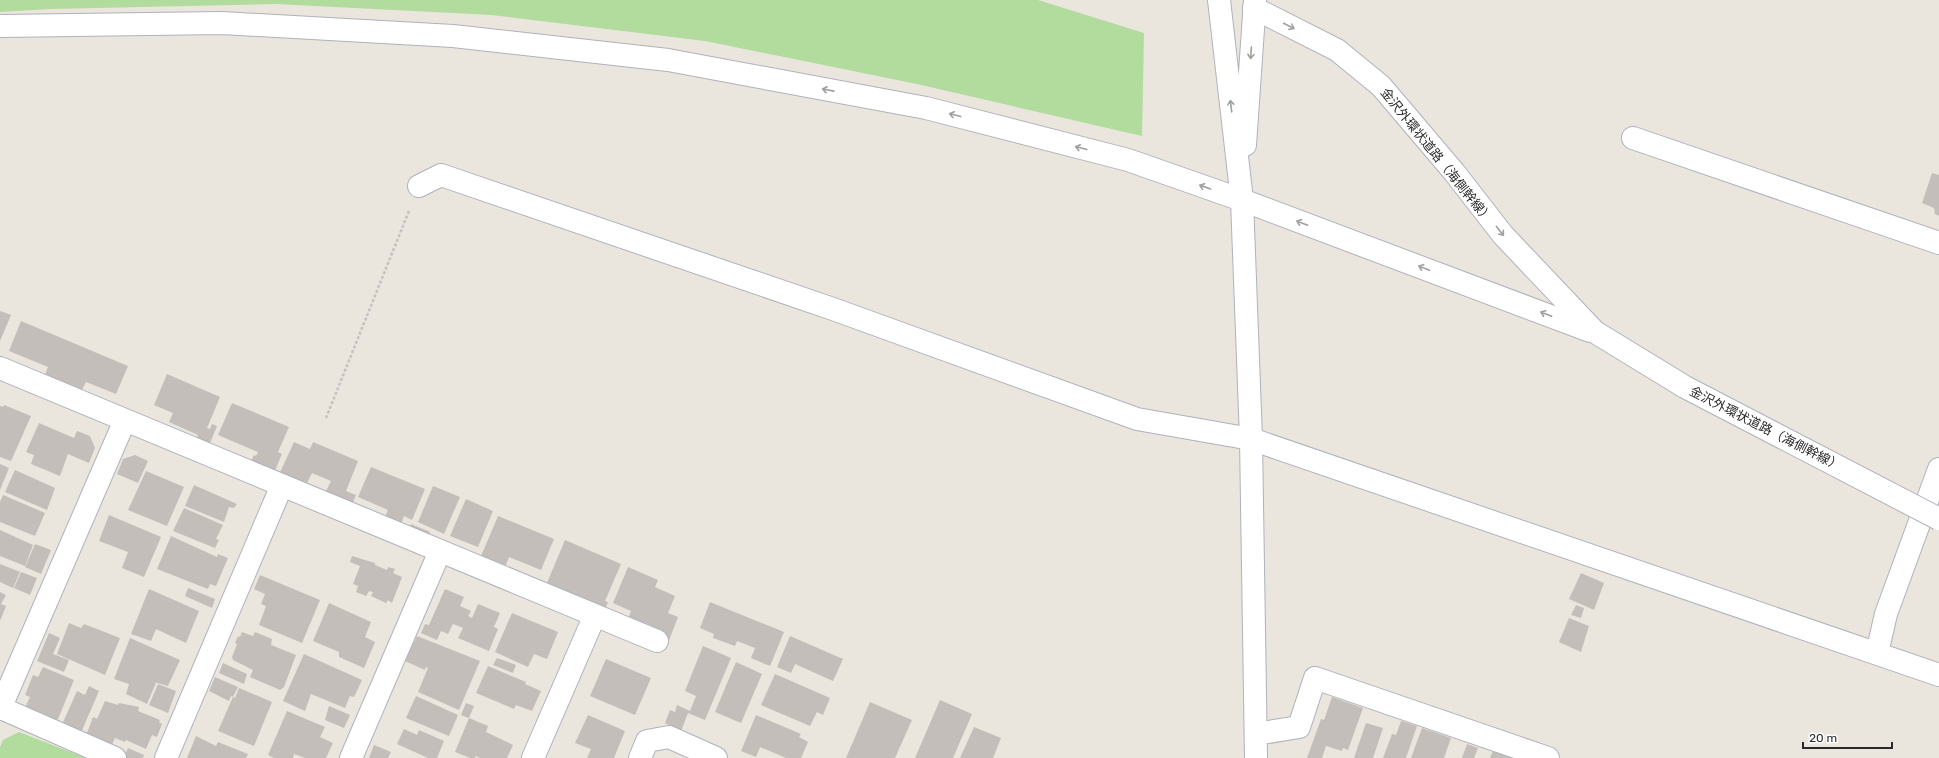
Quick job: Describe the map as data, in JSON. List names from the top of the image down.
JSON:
{
  "streets": {
    "street": ["金沢外環状道路（海側幹線）"]
  },
  "scale_bar": "20 m"
}
